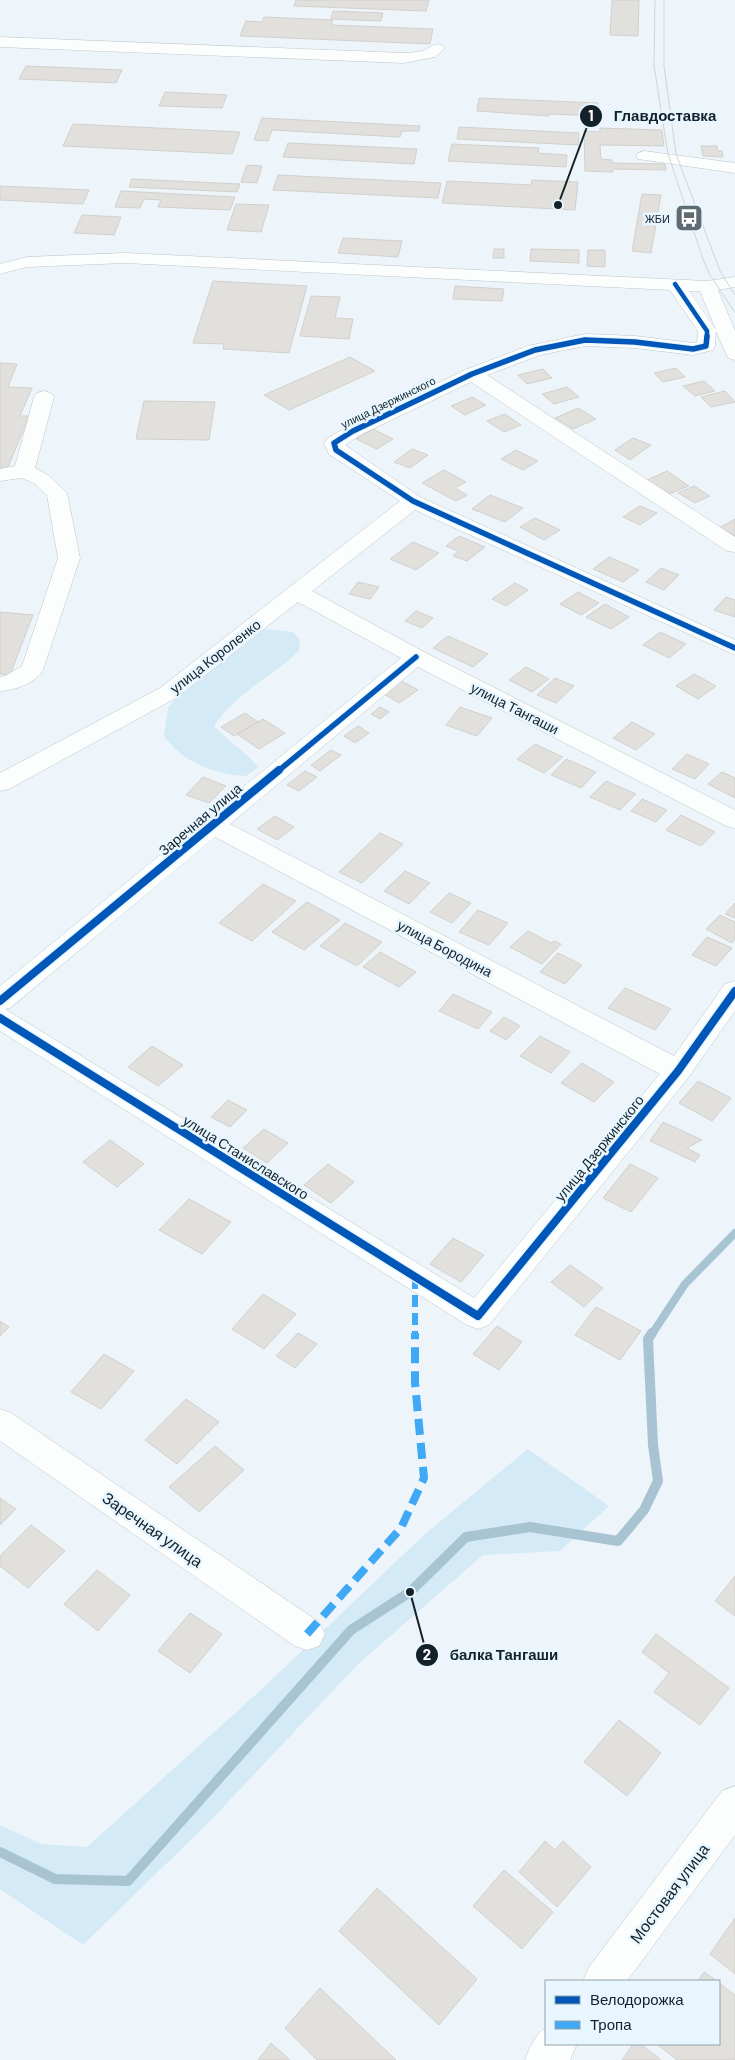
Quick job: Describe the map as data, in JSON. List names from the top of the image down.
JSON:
{
  "streets": {
    "street": [
      "улица Дзержинского",
      "улица Короленко",
      "улица Тангаши",
      "Заречная улица",
      "улица Бородина",
      "улица Станиславского",
      "Мостовая улица"
    ]
  },
  "crossings": [
    ["улица Дзержинского", "улица Короленко"],
    ["улица Дзержинского", "улица Бородина"],
    ["улица Дзержинского", "улица Станиславского"],
    ["улица Короленко", "улица Тангаши"],
    ["улица Тангаши", "Заречная улица"],
    ["Заречная улица", "улица Бородина"]
  ],
  "places": {
    "other": ["Главдоставка", "балка Тангаши"],
    "bus stop": ["ЖБИ"]
  },
  "legend": ["Велодорожка", "Тропа"]
}
